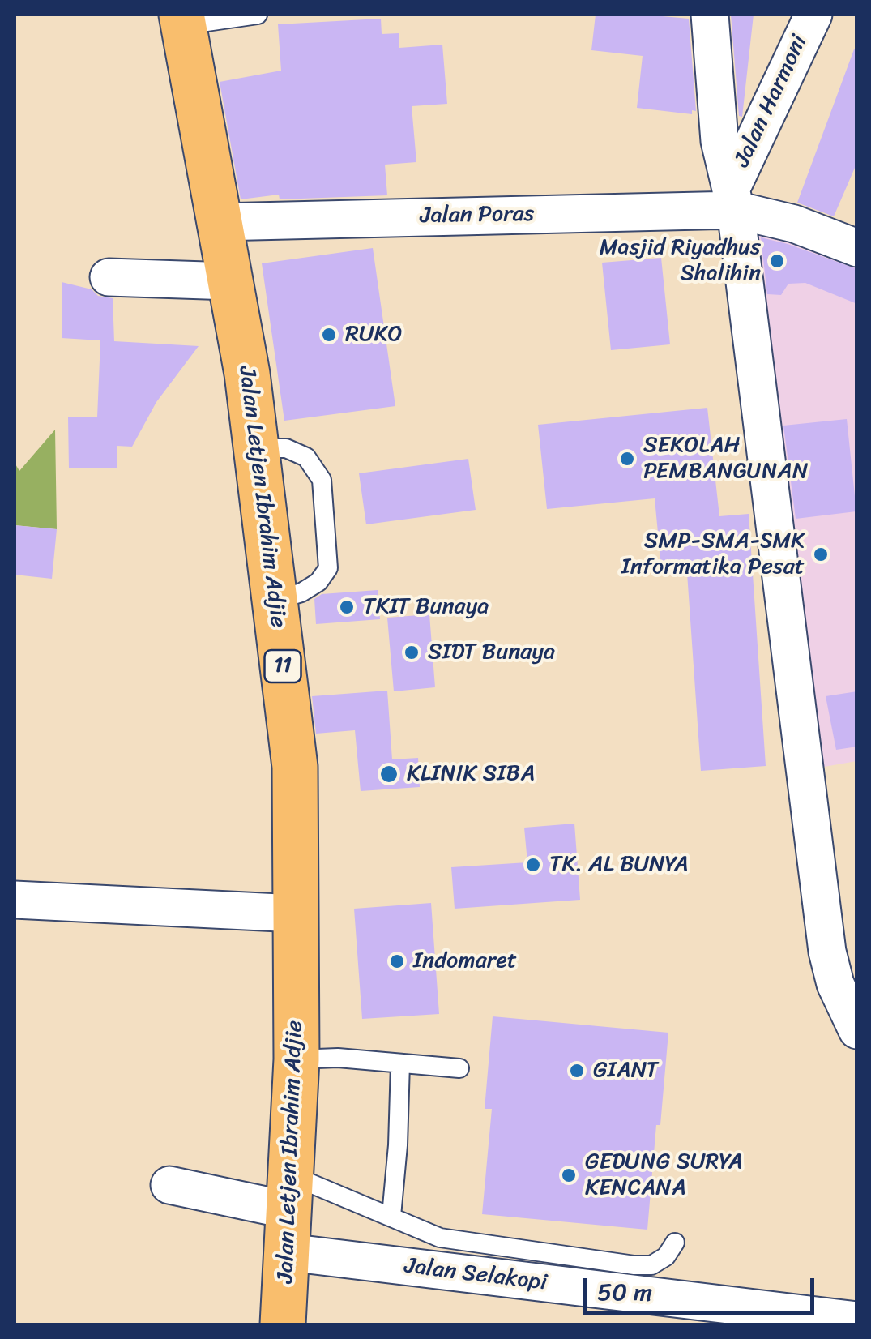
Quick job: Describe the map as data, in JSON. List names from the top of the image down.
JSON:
{
  "streets": {
    "main road": ["Jalan Letjen Ibrahim Adjie", "11"],
    "street": ["Jalan Harmoni", "Jalan Poras", "Jalan Selakopi"]
  },
  "crossings": [
    ["Jalan Harmoni", "Jalan Poras"],
    ["Jalan Poras", "Jalan Letjen Ibrahim Adjie"],
    ["Jalan Letjen Ibrahim Adjie", "Jalan Selakopi"]
  ],
  "places": [
    "Masjid Riyadhus Shalihin",
    "RUKO",
    "SEKOLAH PEMBANGUNAN",
    "SMP-SMA-SMK Informatika Pesat",
    "TKIT Bunaya",
    "SIDT Bunaya",
    "KLINIK SIBA",
    "TK. AL BUNYA",
    "Indomaret",
    "GIANT",
    "GEDUNG SURYA KENCANA"
  ],
  "scale_bar": "50 m"
}
